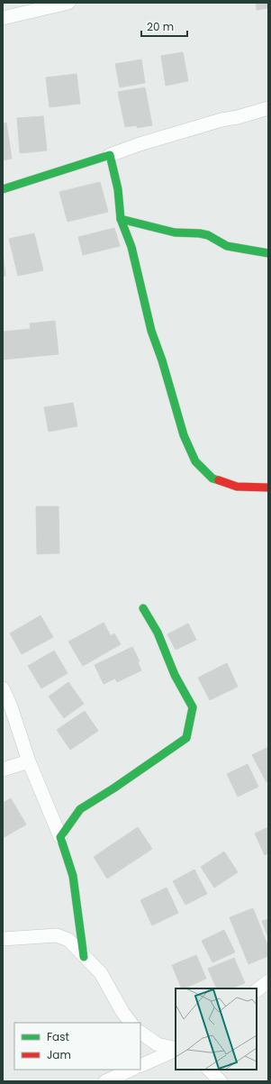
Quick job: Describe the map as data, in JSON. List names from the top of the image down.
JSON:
{
  "legend": ["Fast", "Jam"],
  "scale_bar": "20 m"
}
